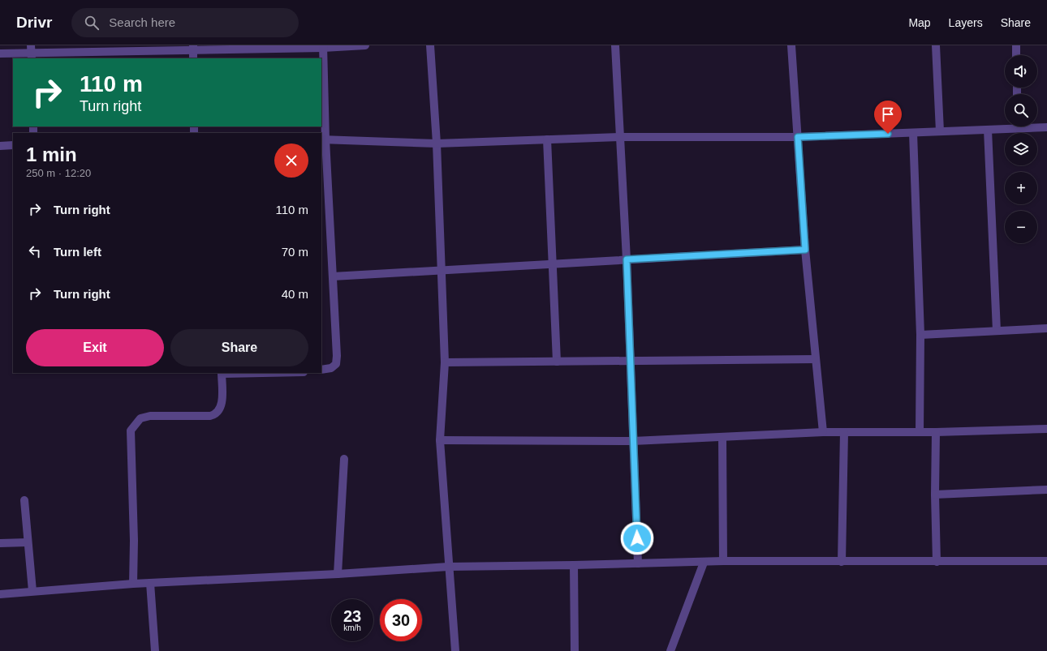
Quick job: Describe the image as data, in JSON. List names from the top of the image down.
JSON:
{
  "page": {
    "header": "Drivr",
    "search": "Search here",
    "nav": ["Map", "Layers", "Share"],
    "map_buttons": ["+", "−"],
    "turn": ["110 m", "Turn right"],
    "heading": ["1 min", "250 m · 12:20"],
    "list": [
      {
        "name": "Turn right",
        "value": "110 m"
      },
      {
        "name": "Turn left",
        "value": "70 m"
      },
      {
        "name": "Turn right",
        "value": "40 m"
      }
    ],
    "buttons": ["Exit", "Share"],
    "speed": "23 km/h",
    "limit": "30"
  }
}
